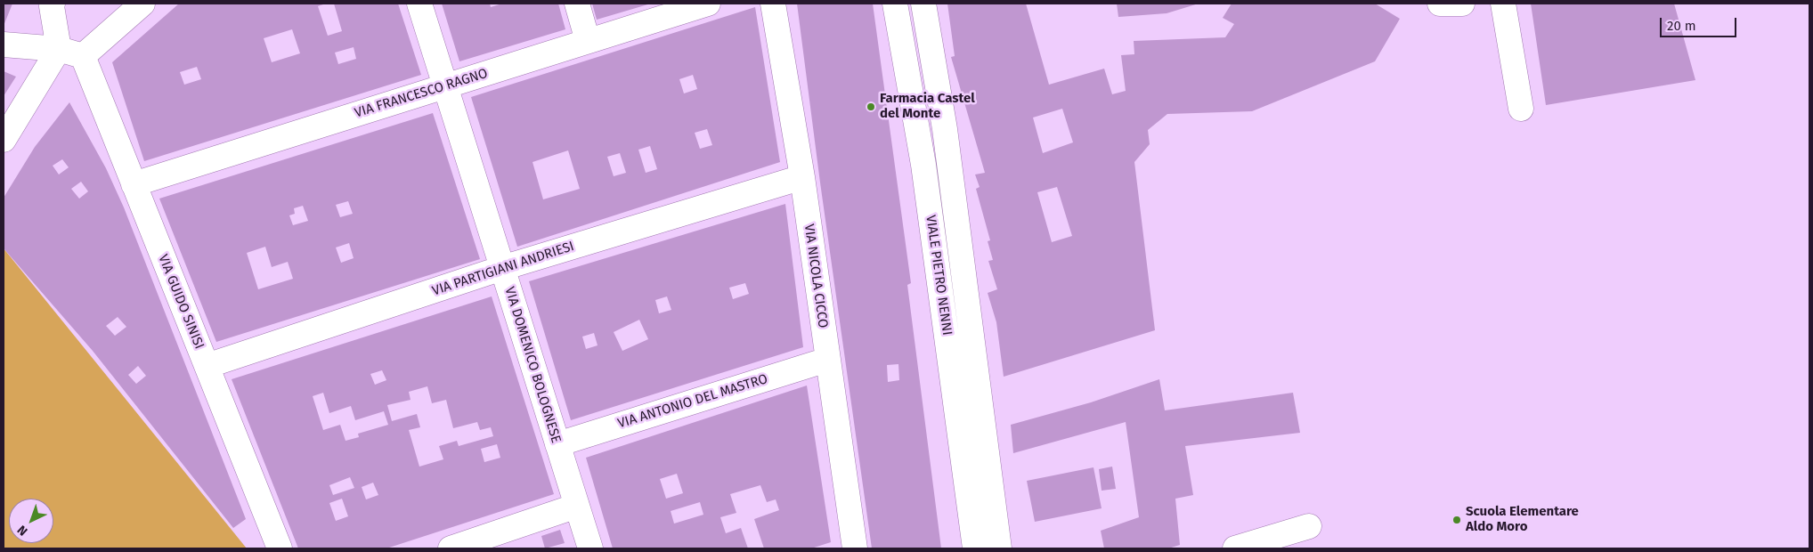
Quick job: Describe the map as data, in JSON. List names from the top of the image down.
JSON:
{
  "streets": {
    "street": [
      "VIA FRANCESCO RAGNO",
      "VIA PARTIGIANI ANDRIESI",
      "VIALE PIETRO NENNI",
      "VIA NICOLA CICCO",
      "VIA GUIDO SINISI",
      "VIA DOMENICO BOLOGNESE",
      "VIA ANTONIO DEL MASTRO"
    ]
  },
  "crossings": [
    ["VIA FRANCESCO RAGNO", "VIA GUIDO SINISI"],
    ["VIA FRANCESCO RAGNO", "VIA DOMENICO BOLOGNESE"],
    ["VIA PARTIGIANI ANDRIESI", "VIA NICOLA CICCO"],
    ["VIA PARTIGIANI ANDRIESI", "VIA GUIDO SINISI"],
    ["VIA PARTIGIANI ANDRIESI", "VIA DOMENICO BOLOGNESE"],
    ["VIA NICOLA CICCO", "VIA ANTONIO DEL MASTRO"],
    ["VIA DOMENICO BOLOGNESE", "VIA ANTONIO DEL MASTRO"]
  ],
  "places": ["Farmacia Castel del Monte", "Scuola Elementare Aldo Moro"],
  "scale_bar": "20 m",
  "north": "bottom left"
}
